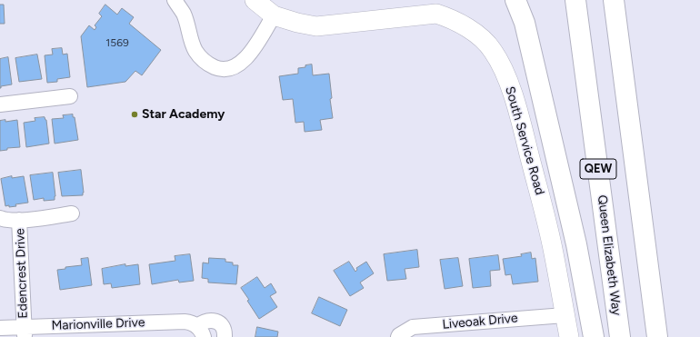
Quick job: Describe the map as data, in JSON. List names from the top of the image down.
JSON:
{
  "streets": {
    "highway": ["QEW", "Queen Elizabeth Way"],
    "main road": ["South Service Road"],
    "street": ["Edencrest Drive", "Liveoak Drive", "Marionville Drive"]
  },
  "crossings": [
    ["South Service Road", "Liveoak Drive"],
    ["Edencrest Drive", "Marionville Drive"]
  ],
  "places": ["Star Academy"],
  "house_numbers": ["1569"]
}
